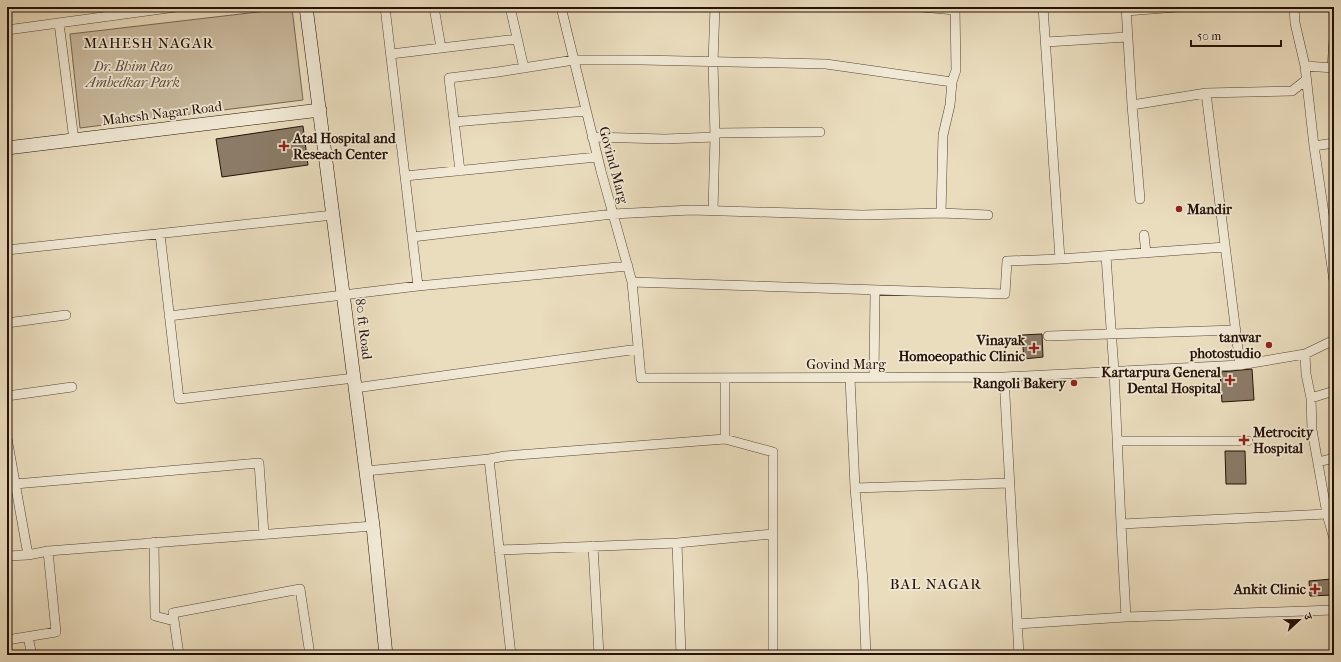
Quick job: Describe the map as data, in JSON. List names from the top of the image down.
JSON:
{
  "streets": {
    "street": ["Mahesh Nagar Road", "Govind Marg", "80 ft Road"]
  },
  "crossings": [
    ["Mahesh Nagar Road", "80 ft Road"]
  ],
  "districts": ["MAHESH NAGAR", "BAL NAGAR"],
  "parks": ["Dr. Bhim Rao Ambedkar Park"],
  "places": {
    "health": [
      "Atal Hospital and Reseach Center",
      "Vinayak Homoeopathic Clinic",
      "Kartarpura General Dental Hospital",
      "Metrocity Hospital",
      "Ankit Clinic"
    ],
    "other": ["Mandir", "tanwar photostudio", "Rangoli Bakery"]
  },
  "scale_bar": "50 m",
  "north": "right"
}
